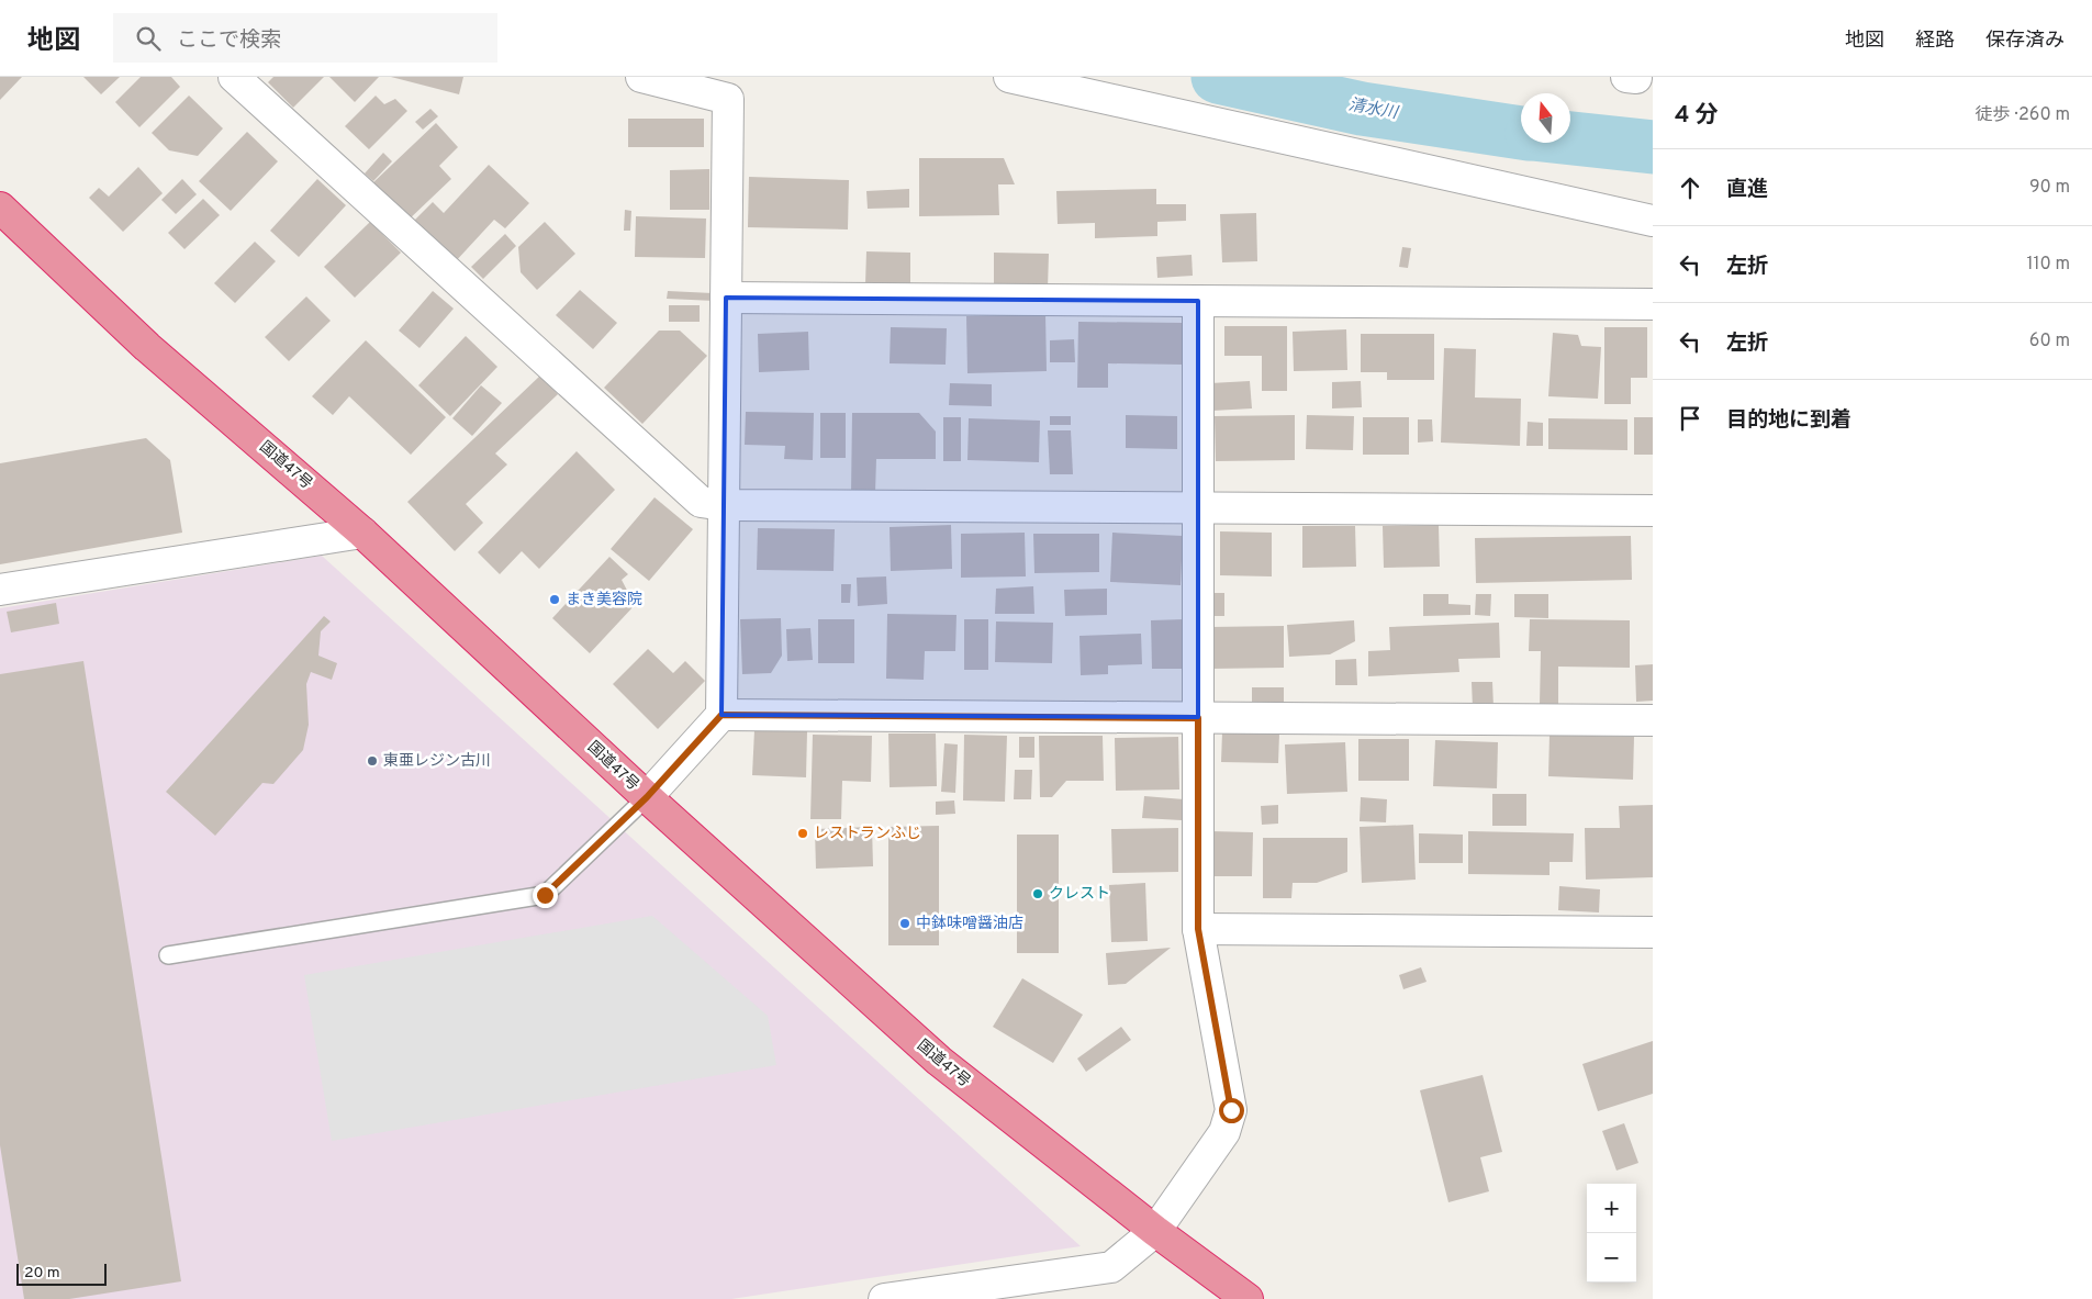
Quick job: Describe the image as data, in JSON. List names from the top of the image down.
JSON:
{
  "streets": {
    "highway": ["国道47号"]
  },
  "water": ["清水川"],
  "places": [
    "まき美容院",
    "東亜レジン古川",
    "レストランふじ",
    "クレスト",
    "中鉢味噌醤油店"
  ],
  "scale_bar": "20 m",
  "north": "top",
  "page": {
    "header": "地図",
    "search": "ここで検索",
    "nav": ["地図", "経路", "保存済み"],
    "heading": ["4 分", "徒歩 · 260 m"],
    "list": [
      ["直進", "90 m"],
      ["左折", "110 m"],
      ["左折", "60 m"],
      "目的地に到着"
    ],
    "map_buttons": ["+", "−"],
    "scale": "20 m"
  }
}
